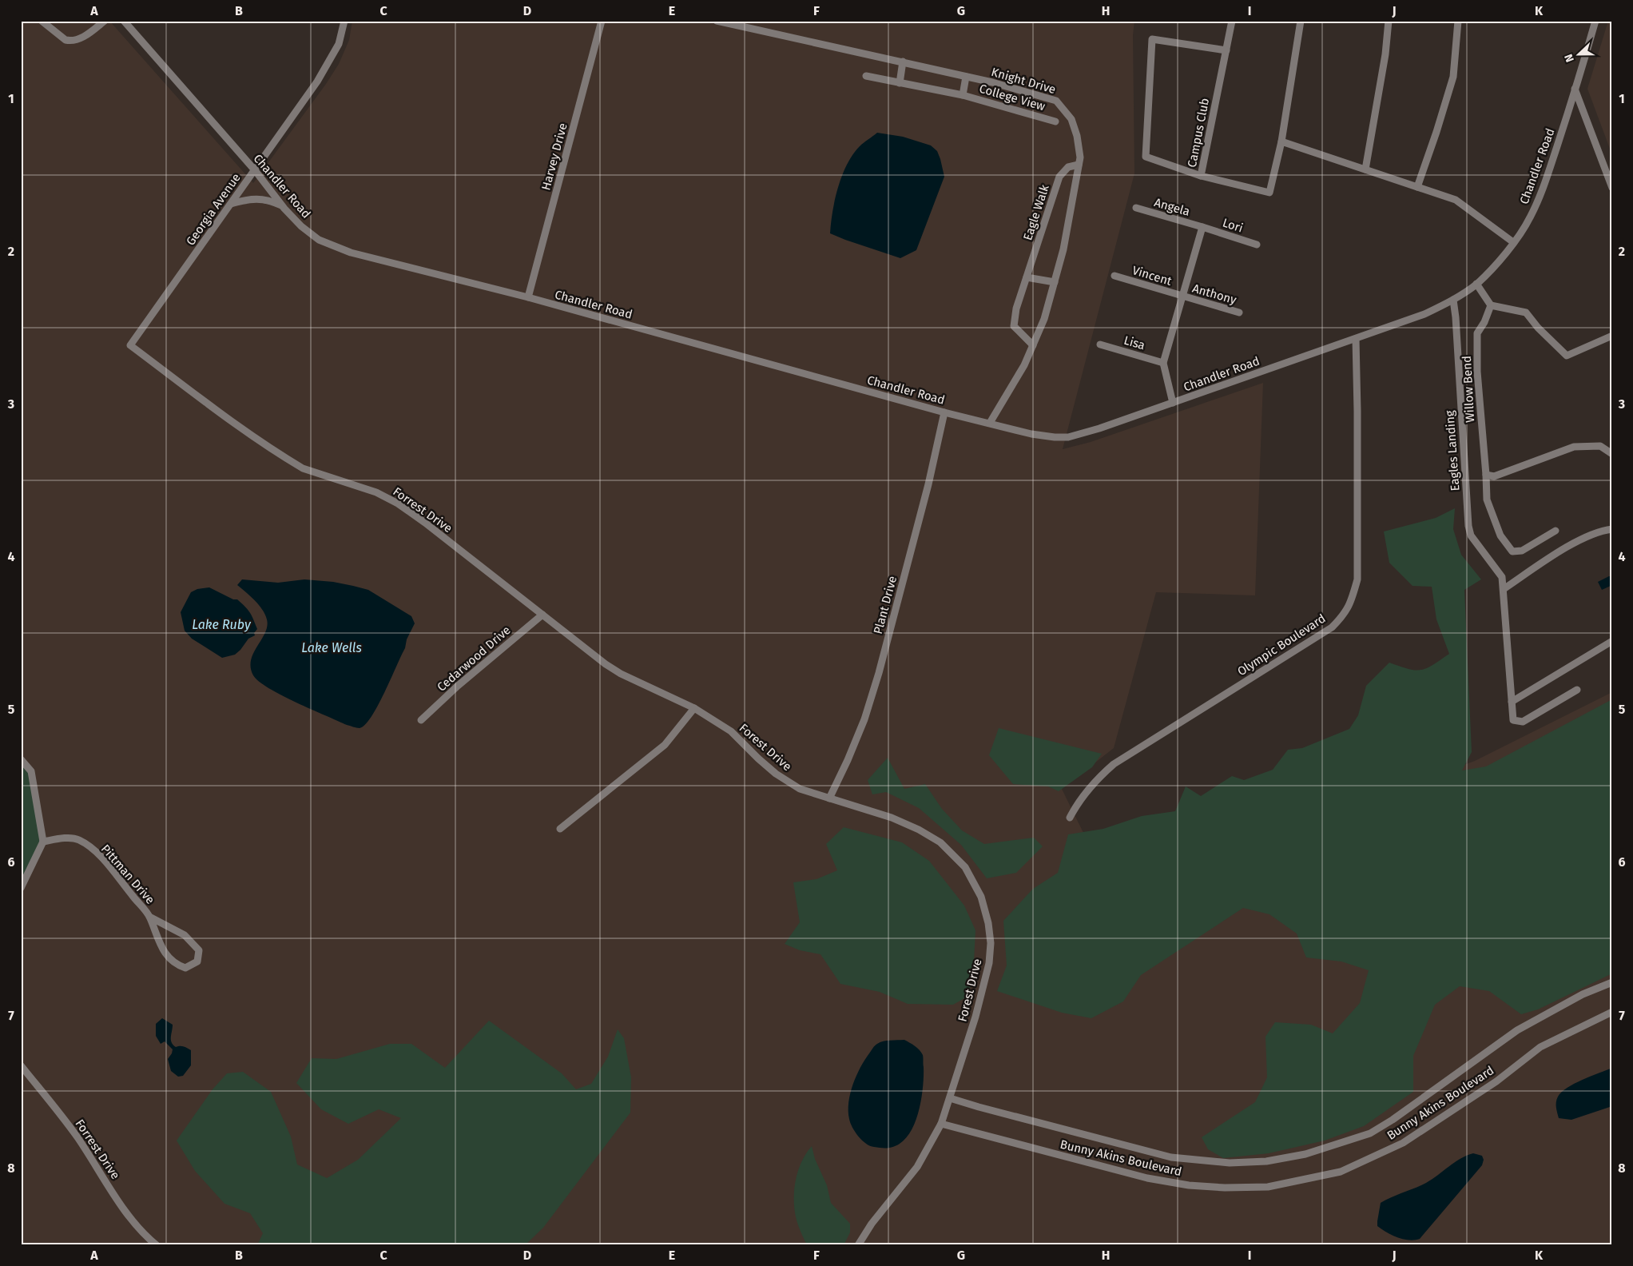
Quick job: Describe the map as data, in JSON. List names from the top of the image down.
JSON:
{
  "streets": {
    "street": [
      "Knight Drive",
      "College View",
      "Campus Club",
      "Harvey Drive",
      "Chandler Road",
      "Angela",
      "Georgia Avenue",
      "Eagle Walk",
      "Lori",
      "Vincent",
      "Anthony",
      "Lisa",
      "Willow Bend",
      "Eagles Landing",
      "Forrest Drive",
      "Plant Drive",
      "Olympic Boulevard",
      "Cedarwood Drive",
      "Forest Drive",
      "Pittman Drive",
      "Bunny Akins Boulevard"
    ]
  },
  "crossings": [
    ["Knight Drive", "College View"],
    ["Knight Drive", "Chandler Road"],
    ["Knight Drive", "Eagle Walk"],
    ["Harvey Drive", "Chandler Road"],
    ["Chandler Road", "Georgia Avenue"],
    ["Chandler Road", "Eagles Landing"],
    ["Chandler Road", "Plant Drive"],
    ["Chandler Road", "Olympic Boulevard"],
    ["Angela", "Lori"],
    ["Georgia Avenue", "Forrest Drive"],
    ["Vincent", "Anthony"],
    ["Forrest Drive", "Cedarwood Drive"],
    ["Forrest Drive", "Forest Drive"],
    ["Plant Drive", "Forest Drive"],
    ["Forest Drive", "Bunny Akins Boulevard"]
  ],
  "water": ["Lake Ruby", "Lake Wells"],
  "north": "left",
  "grid": {
    "columns": [
      "A",
      "B",
      "C",
      "D",
      "E",
      "F",
      "G",
      "H",
      "I",
      "J",
      "K"
    ],
    "rows": [
      "1",
      "2",
      "3",
      "4",
      "5",
      "6",
      "7",
      "8"
    ]
  }
}
